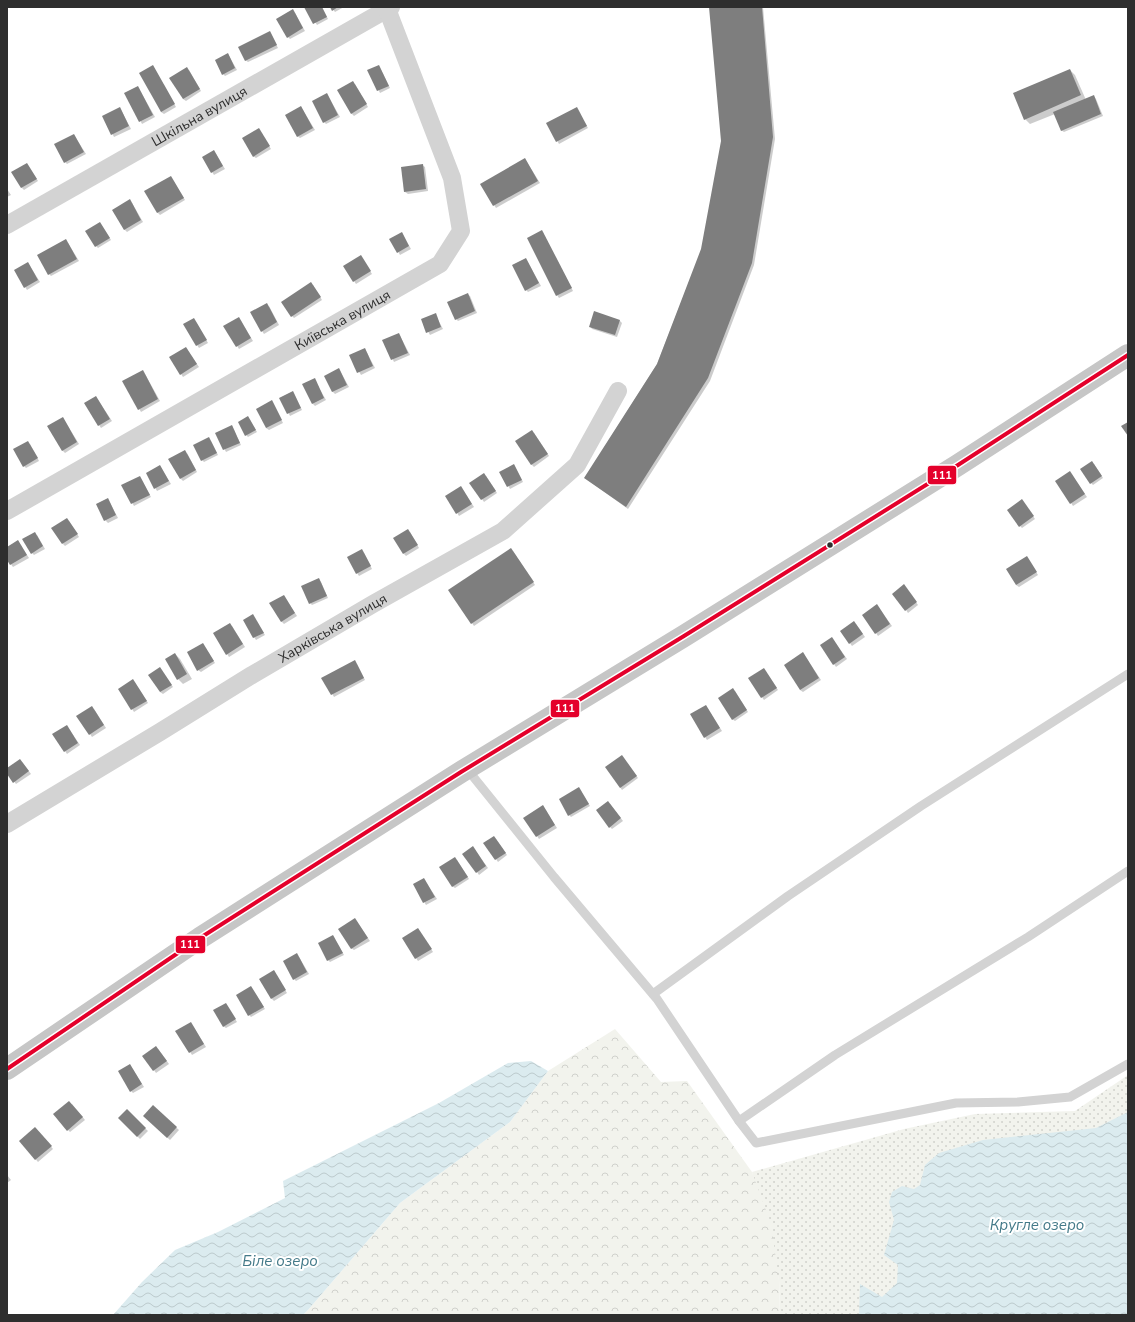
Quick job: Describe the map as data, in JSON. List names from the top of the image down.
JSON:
{
  "streets": {
    "street": ["Шкільна вулиця", "Київська вулиця", "Харківська вулиця"]
  },
  "crossings": [
    ["Шкільна вулиця", "Київська вулиця"]
  ],
  "water": ["Кругле озеро", "Біле озеро"],
  "lines": ["transit line 111"]
}
